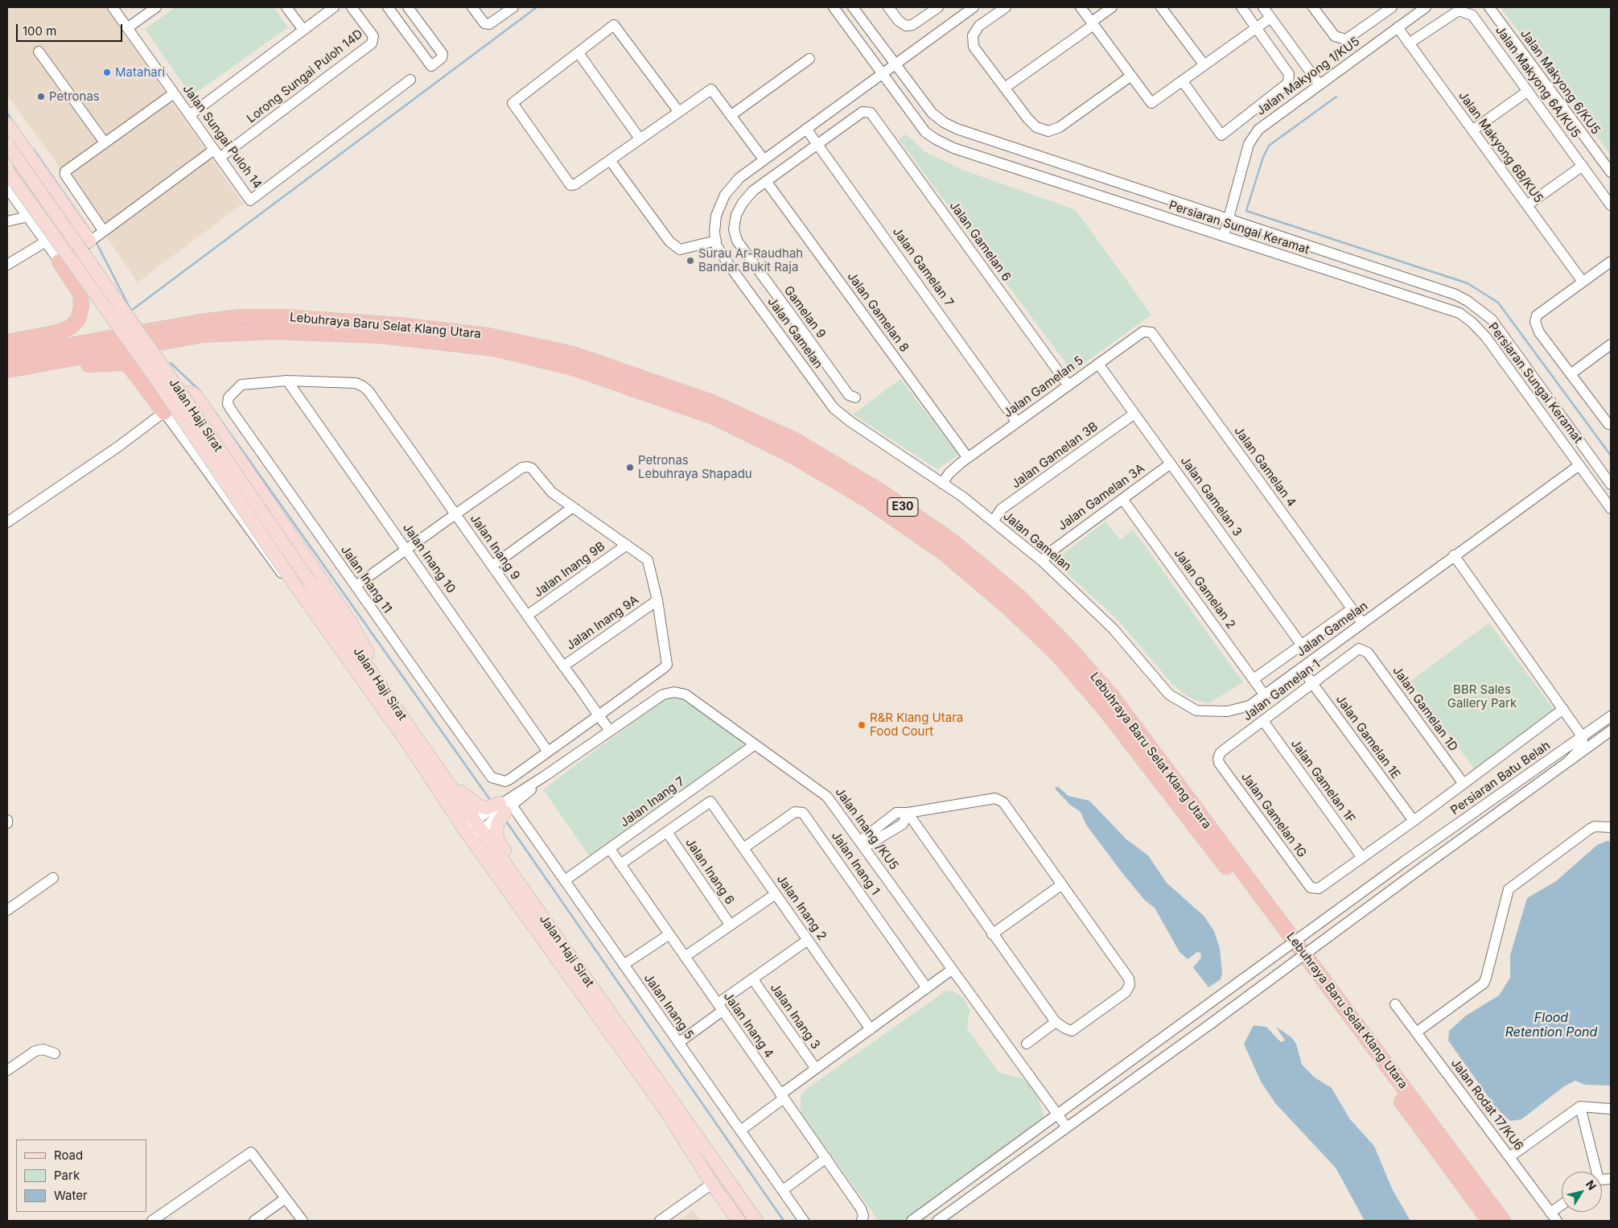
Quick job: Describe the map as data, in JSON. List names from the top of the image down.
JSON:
{
  "streets": {
    "highway": ["Lebuhraya Baru Selat Klang Utara", "E30"],
    "main road": ["Jalan Haji Sirat"],
    "street": [
      "Lorong Sungai Puloh 14D",
      "Jalan Makyong 1/KU5",
      "Jalan Makyong 6A/KU5",
      "Jalan Makyong 6/KU5",
      "Jalan Sungai Puloh 14",
      "Jalan Makyong 6B/KU5",
      "Persiaran Sungai Keramat",
      "Jalan Gamelan 6",
      "Jalan Gamelan 7",
      "Gamelan 9",
      "Jalan Gamelan 8",
      "Jalan Gamelan",
      "Jalan Gamelan 5",
      "Jalan Gamelan 3B",
      "Jalan Gamelan 4",
      "Jalan Gamelan 3",
      "Jalan Gamelan 3A",
      "Jalan Inang 9",
      "Jalan Inang 10",
      "Jalan Inang 9B",
      "Jalan Inang 11",
      "Jalan Gamelan 2",
      "Jalan Inang 9A",
      "Jalan Gamelan 1",
      "Jalan Gamelan 1D",
      "Jalan Gamelan 1E",
      "Persiaran Batu Belah",
      "Jalan Gamelan 1F",
      "Jalan Inang 7",
      "Jalan Gamelan 1G",
      "Jalan Inang /KU5",
      "Jalan Inang 1",
      "Jalan Inang 6",
      "Jalan Inang 2",
      "Jalan Inang 5",
      "Jalan Inang 3",
      "Jalan Inang 4",
      "Jalan Rodat 17/KU6"
    ]
  },
  "crossings": [
    ["Lorong Sungai Puloh 14D", "Jalan Sungai Puloh 14"],
    ["Jalan Makyong 1/KU5", "Jalan Makyong 6B/KU5"],
    ["Jalan Makyong 1/KU5", "Persiaran Sungai Keramat"],
    ["Jalan Makyong 6A/KU5", "Jalan Makyong 6B/KU5"],
    ["Persiaran Sungai Keramat", "Jalan Gamelan"],
    ["Jalan Gamelan 6", "Jalan Gamelan 7"],
    ["Jalan Gamelan 6", "Jalan Gamelan 5"],
    ["Jalan Gamelan 7", "Jalan Gamelan"],
    ["Jalan Gamelan 7", "Jalan Gamelan 5"],
    ["Gamelan 9", "Jalan Gamelan 8"],
    ["Jalan Gamelan 8", "Jalan Gamelan 5"],
    ["Jalan Gamelan", "Jalan Gamelan 5"],
    ["Jalan Gamelan", "Jalan Gamelan 3B"],
    ["Jalan Gamelan", "Jalan Gamelan 4"],
    ["Jalan Gamelan", "Jalan Gamelan 3A"],
    ["Jalan Gamelan", "Jalan Gamelan 2"],
    ["Jalan Gamelan", "Jalan Gamelan 1E"],
    ["Jalan Gamelan 5", "Jalan Gamelan 4"],
    ["Jalan Gamelan 5", "Jalan Gamelan 3"],
    ["Jalan Haji Sirat", "Jalan Inang /KU5"],
    ["Jalan Gamelan 3B", "Jalan Gamelan 3"],
    ["Jalan Gamelan 3", "Jalan Gamelan 3A"],
    ["Jalan Gamelan 3A", "Jalan Gamelan 2"],
    ["Jalan Inang 9", "Jalan Inang 9B"],
    ["Jalan Inang 9", "Jalan Inang 11"],
    ["Jalan Inang 9", "Jalan Inang 9A"],
    ["Jalan Inang 9", "Jalan Inang /KU5"],
    ["Jalan Inang 10", "Jalan Inang 11"],
    ["Jalan Inang 11", "Jalan Inang 9A"],
    ["Jalan Gamelan 1", "Jalan Gamelan 1D"],
    ["Jalan Gamelan 1", "Jalan Gamelan 1E"],
    ["Jalan Gamelan 1", "Jalan Gamelan 1F"],
    ["Jalan Gamelan 1", "Jalan Gamelan 1G"],
    ["Persiaran Batu Belah", "Jalan Inang /KU5"],
    ["Jalan Gamelan 1F", "Jalan Gamelan 1G"],
    ["Jalan Inang 7", "Jalan Inang /KU5"],
    ["Jalan Inang 7", "Jalan Inang 5"],
    ["Jalan Inang 7", "Jalan Inang 4"],
    ["Jalan Inang /KU5", "Jalan Inang 5"],
    ["Jalan Inang 1", "Jalan Inang 2"],
    ["Jalan Inang 6", "Jalan Inang 2"]
  ],
  "water": ["Flood Retention Pond"],
  "parks": ["BBR Sales Gallery Park"],
  "places": [
    "Matahari",
    "Petronas",
    "Surau Ar-Raudhah Bandar Bukit Raja",
    "Petronas Lebuhraya Shapadu",
    "R&R Klang Utara Food Court"
  ],
  "legend": ["Road", "Park", "Water"],
  "scale_bar": "100 m",
  "north": "top right"
}
